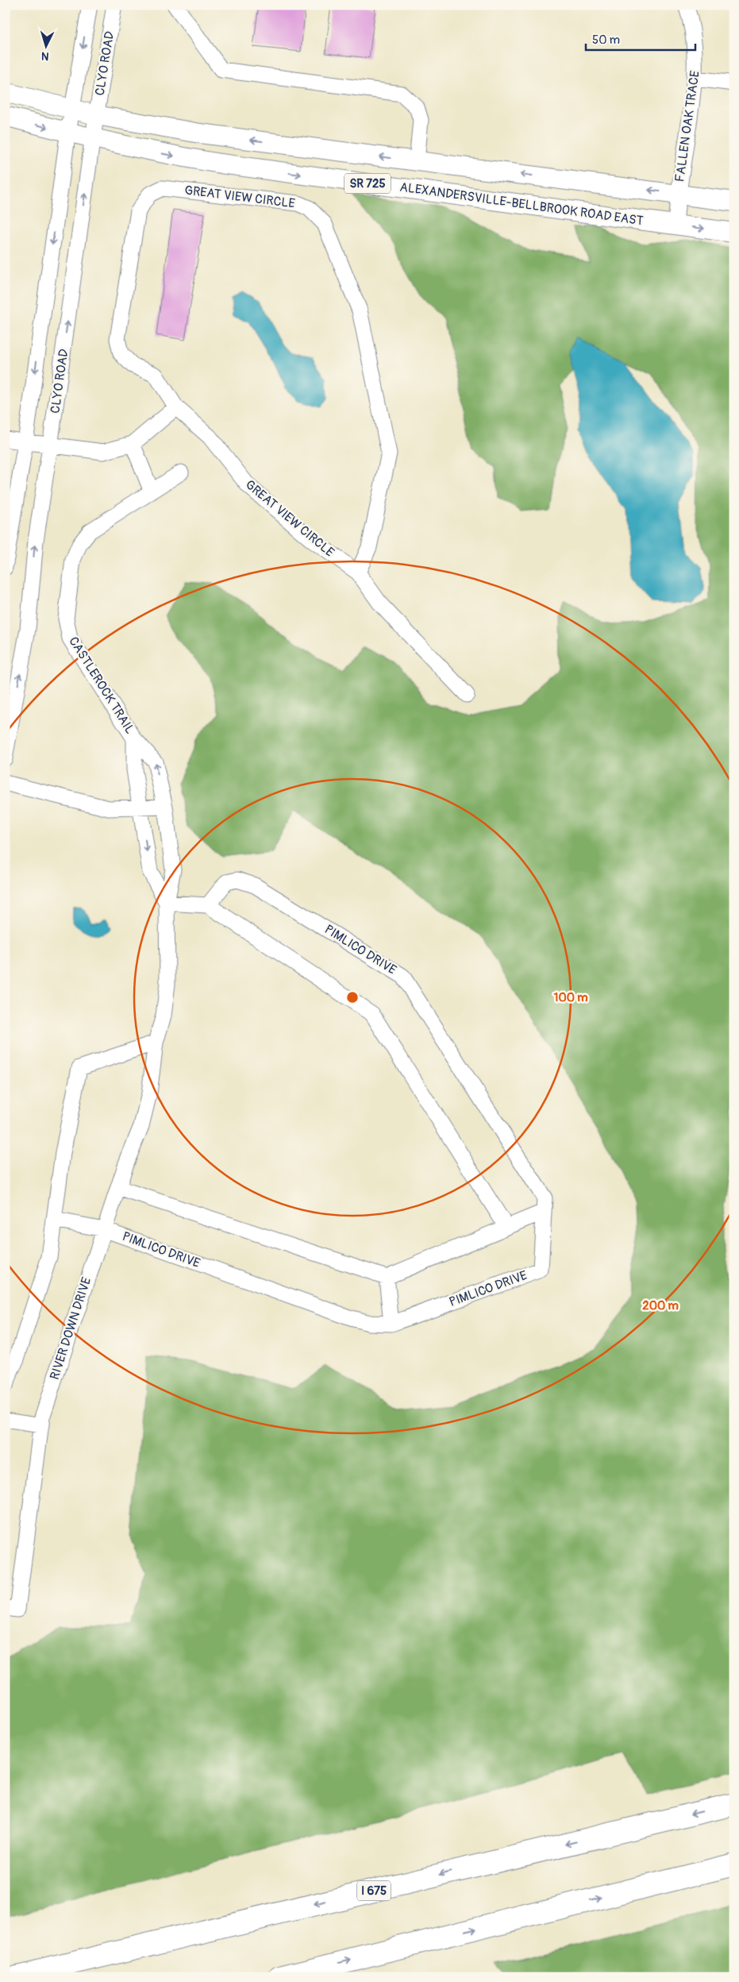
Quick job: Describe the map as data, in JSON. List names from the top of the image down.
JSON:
{
  "streets": {
    "highway": ["I 675"],
    "main road": ["SR 725", "ALEXANDERSVILLE-BELLBROOK ROAD EAST"],
    "street": [
      "CLYO ROAD",
      "FALLEN OAK TRACE",
      "GREAT VIEW CIRCLE",
      "CASTLEROCK TRAIL",
      "PIMLICO DRIVE",
      "RIVER DOWN DRIVE"
    ]
  },
  "crossings": [
    ["CLYO ROAD", "SR 725"],
    ["CLYO ROAD", "ALEXANDERSVILLE-BELLBROOK ROAD EAST"],
    ["FALLEN OAK TRACE", "SR 725"],
    ["FALLEN OAK TRACE", "ALEXANDERSVILLE-BELLBROOK ROAD EAST"],
    ["CASTLEROCK TRAIL", "RIVER DOWN DRIVE"],
    ["PIMLICO DRIVE", "RIVER DOWN DRIVE"]
  ],
  "scale_bar": "50 m",
  "north": "bottom",
  "rings": ["100 m", "200 m"]
}
